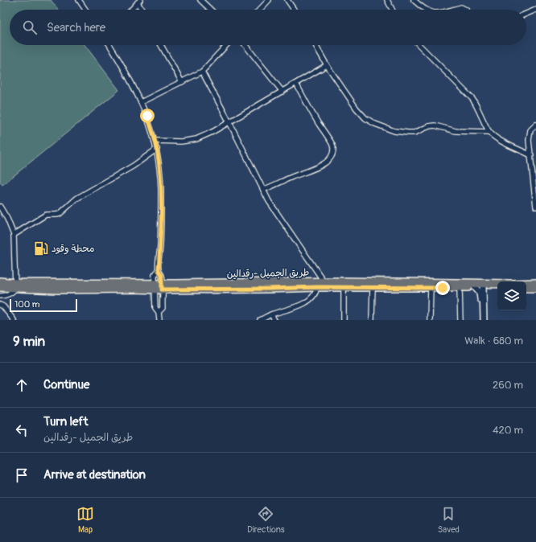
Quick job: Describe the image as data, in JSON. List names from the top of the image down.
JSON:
{
  "streets": {
    "main road": ["طريق الجميل -رقدالين"]
  },
  "places": {
    "fuel station": ["محطة وقود"]
  },
  "scale_bar": "100 m",
  "page": {
    "search": "Search here",
    "scale": "100 m",
    "heading": ["9 min", "Walk · 680 m"],
    "list": [
      ["Continue", "260 m"],
      ["Turn left", "طريق الجميل -رقدالين", "420 m"],
      "Arrive at destination"
    ],
    "nav": ["Map", "Directions", "Saved"]
  }
}
